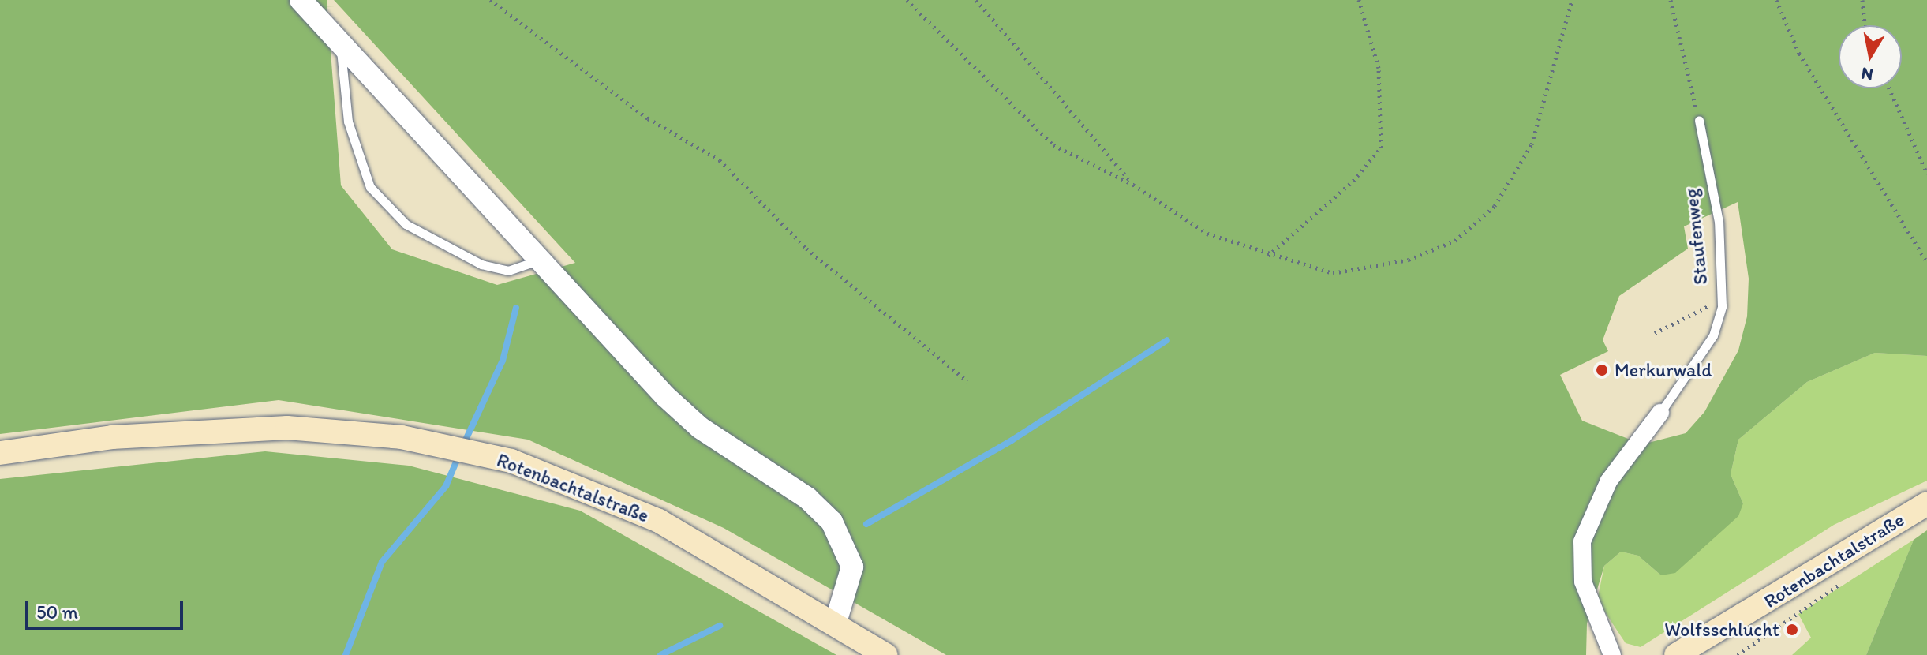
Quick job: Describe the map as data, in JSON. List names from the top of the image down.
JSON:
{
  "streets": {
    "main road": ["Rotenbachtalstraße"],
    "street": ["Staufenweg"]
  },
  "places": ["Merkurwald", "Wolfsschlucht"],
  "scale_bar": "50 m",
  "north": "bottom"
}
